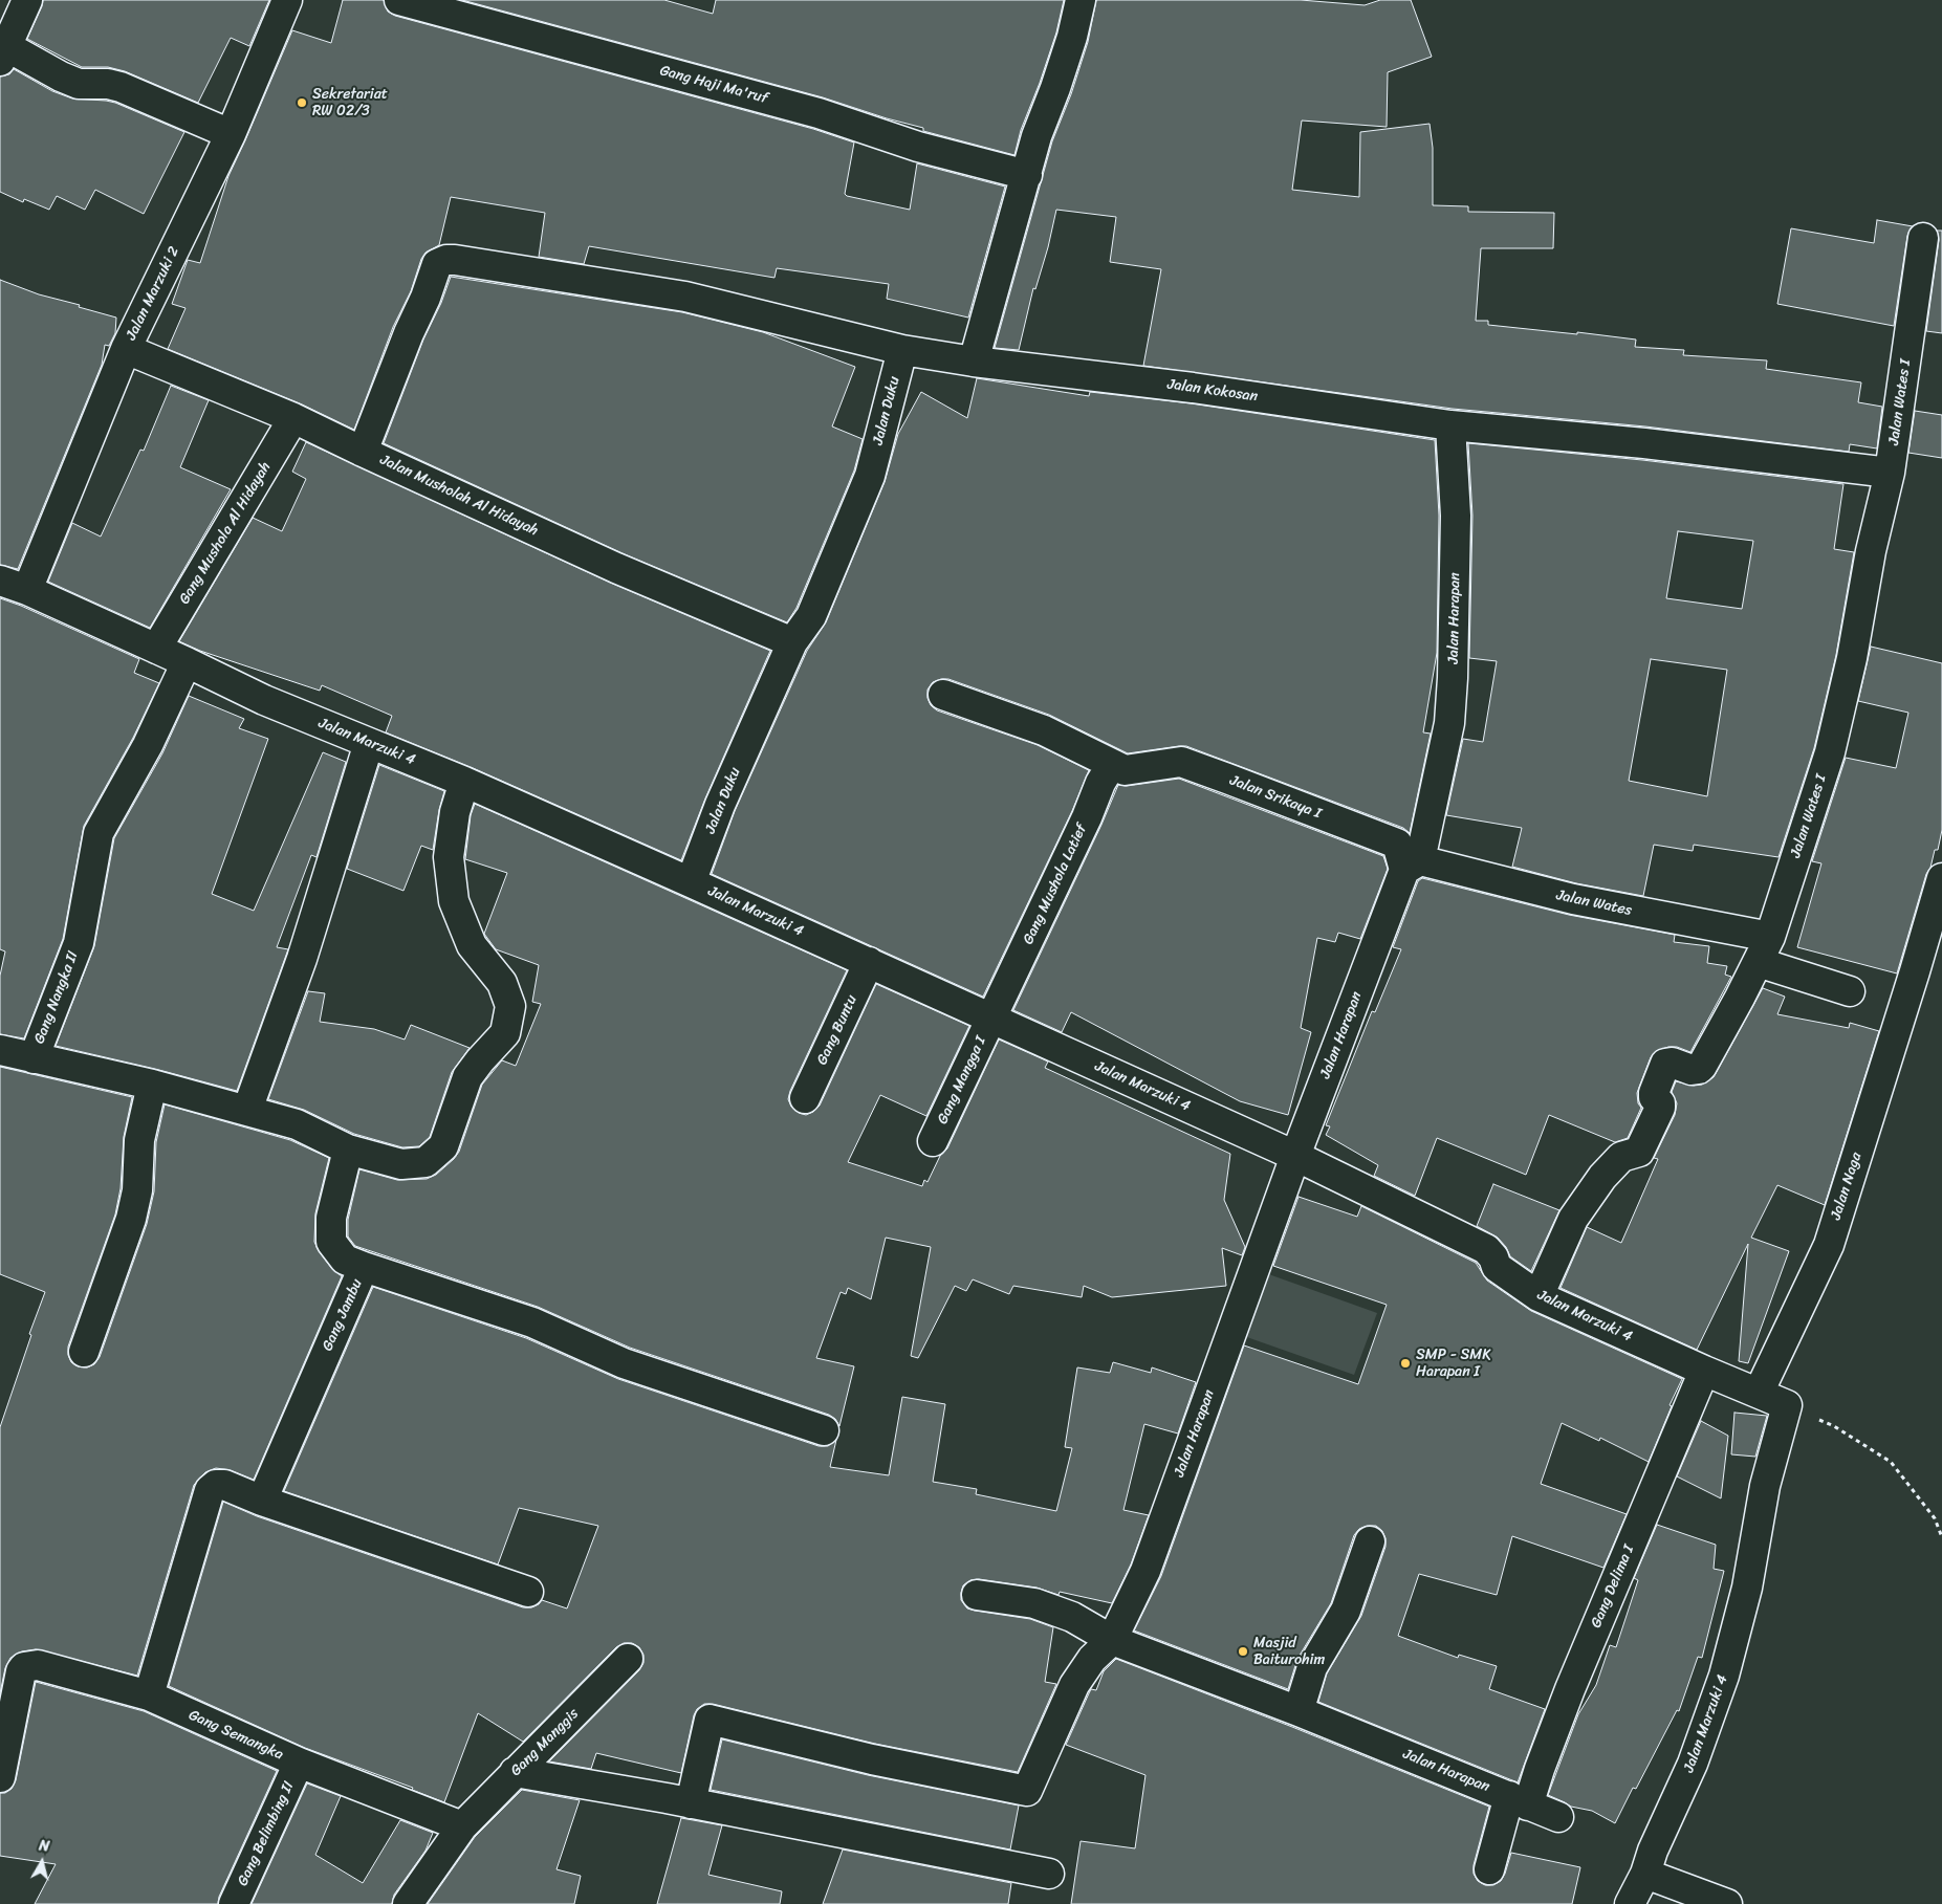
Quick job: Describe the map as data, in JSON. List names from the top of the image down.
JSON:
{
  "streets": {
    "street": [
      "Gang Haji Ma'ruf",
      "Jalan Marzuki 2",
      "Jalan Kokosan",
      "Jalan Wates I",
      "Jalan Duku",
      "Jalan Musholah Al Hidayah",
      "Gang Mushola Al Hidayah",
      "Jalan Harapan",
      "Jalan Marzuki 4",
      "Jalan Srikaya I",
      "Gang Mushola Latief",
      "Jalan Wates",
      "Gang Nangka II",
      "Gang Buntu",
      "Gang Mangga I",
      "Jalan Naga",
      "Gang Jambu",
      "Gang Delima I",
      "Gang Semangka",
      "Gang Manggis",
      "Gang Belimbing II"
    ]
  },
  "crossings": [
    ["Jalan Marzuki 2", "Jalan Musholah Al Hidayah"],
    ["Jalan Marzuki 2", "Jalan Marzuki 4"],
    ["Jalan Kokosan", "Jalan Harapan"],
    ["Jalan Wates I", "Jalan Marzuki 4"],
    ["Jalan Wates I", "Jalan Wates"],
    ["Jalan Duku", "Jalan Musholah Al Hidayah"],
    ["Jalan Duku", "Jalan Marzuki 4"],
    ["Jalan Musholah Al Hidayah", "Gang Mushola Al Hidayah"],
    ["Gang Mushola Al Hidayah", "Jalan Marzuki 4"],
    ["Jalan Harapan", "Jalan Marzuki 4"],
    ["Jalan Harapan", "Jalan Srikaya I"],
    ["Jalan Harapan", "Jalan Wates"],
    ["Jalan Harapan", "Gang Delima I"],
    ["Jalan Marzuki 4", "Gang Mushola Latief"],
    ["Jalan Marzuki 4", "Gang Nangka II"],
    ["Jalan Marzuki 4", "Gang Buntu"],
    ["Jalan Marzuki 4", "Gang Mangga I"],
    ["Jalan Marzuki 4", "Jalan Naga"],
    ["Jalan Marzuki 4", "Gang Delima I"],
    ["Jalan Srikaya I", "Gang Mushola Latief"],
    ["Jalan Srikaya I", "Jalan Wates"],
    ["Gang Mushola Latief", "Gang Mangga I"],
    ["Gang Nangka II", "Gang Jambu"],
    ["Gang Semangka", "Gang Manggis"],
    ["Gang Semangka", "Gang Belimbing II"]
  ],
  "places": ["Sekretariat RW 02/3", "SMP - SMK Harapan I", "Masjid Baiturohim"],
  "north": "top"
}
